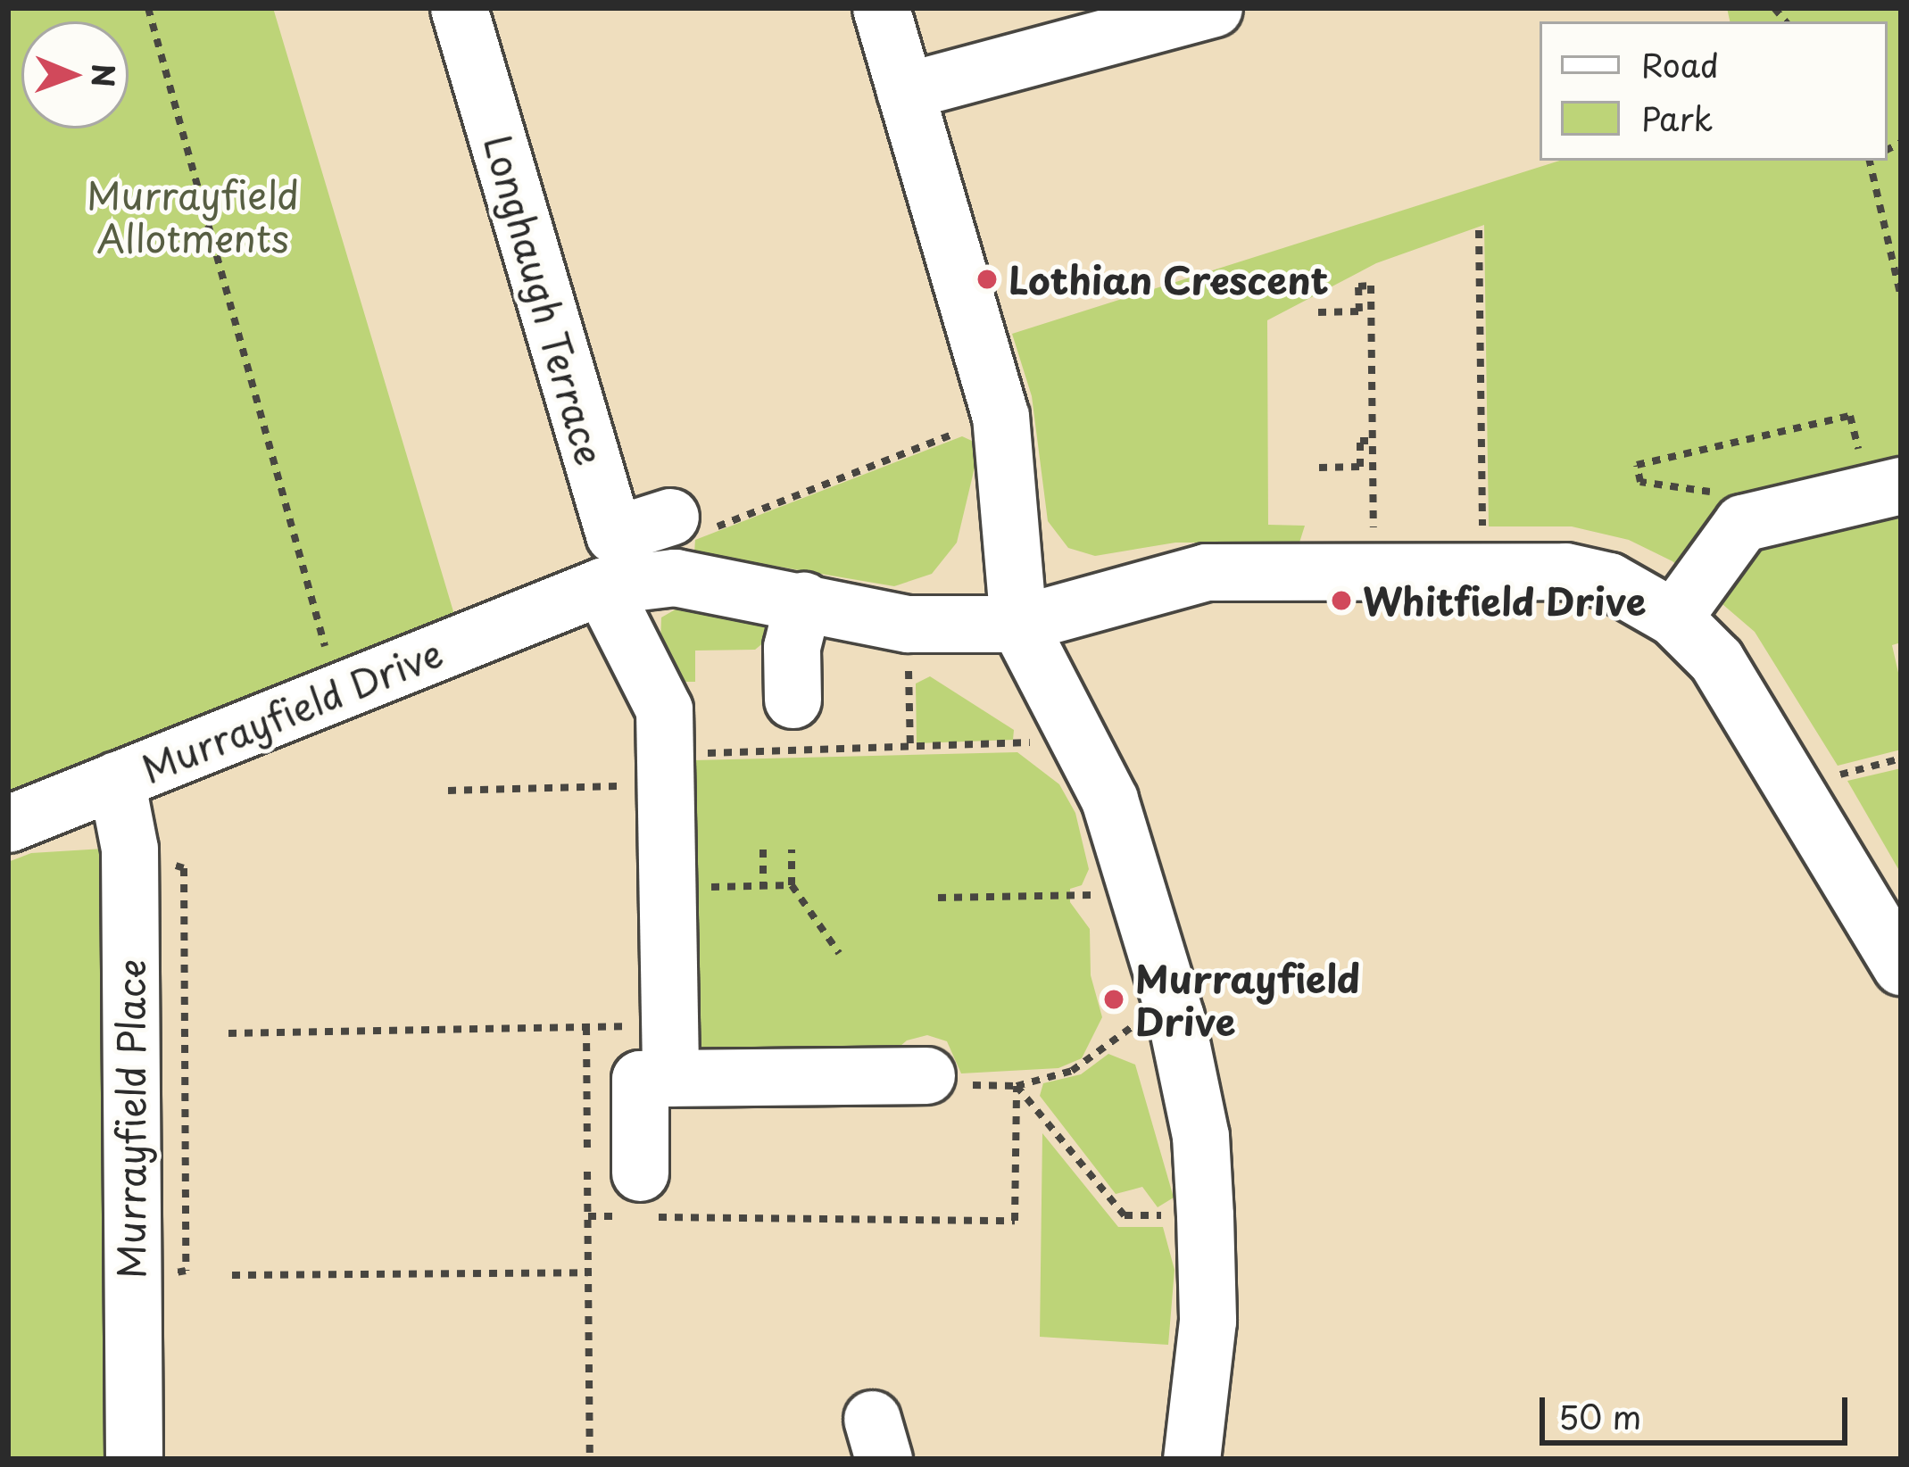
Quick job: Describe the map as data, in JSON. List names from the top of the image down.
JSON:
{
  "streets": {
    "street": ["Longhaugh Terrace", "Murrayfield Drive", "Murrayfield Place"]
  },
  "crossings": [
    ["Murrayfield Drive", "Murrayfield Place"]
  ],
  "parks": ["Murrayfield Allotments"],
  "places": ["Lothian Crescent", "Whitfield Drive", "Murrayfield Drive"],
  "legend": ["Road", "Park"],
  "scale_bar": "50 m",
  "north": "right"
}
